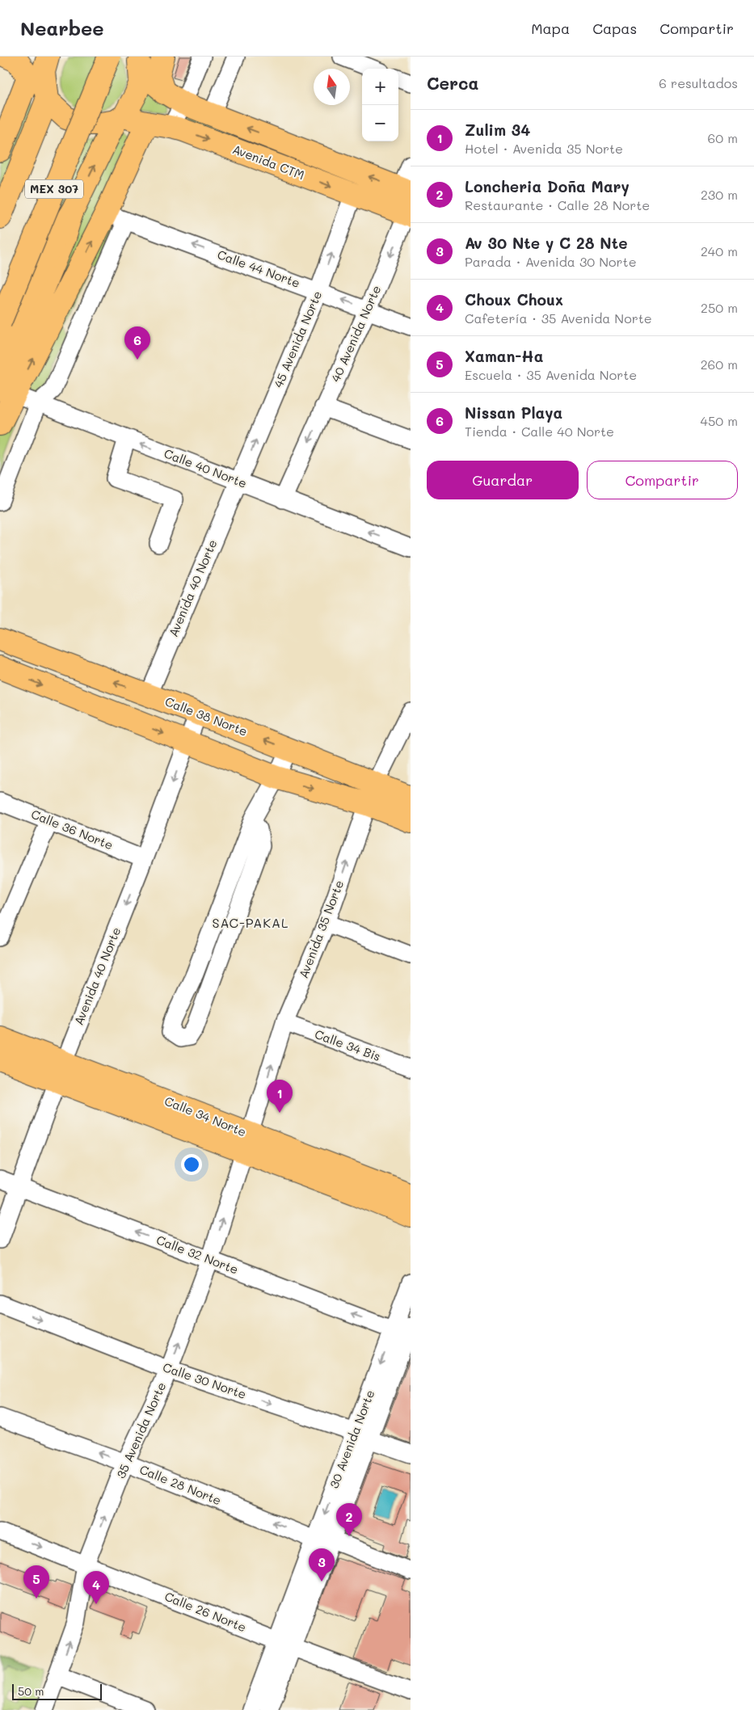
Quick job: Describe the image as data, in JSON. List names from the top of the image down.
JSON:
{
  "streets": {
    "main road": [
      "Avenida CTM",
      "MEX 307",
      "Calle 38 Norte",
      "Calle 34 Norte"
    ],
    "street": [
      "Calle 44 Norte",
      "40 Avenida Norte",
      "45 Avenida Norte",
      "Calle 40 Norte",
      "Avenida 40 Norte",
      "Calle 36 Norte",
      "Avenida 35 Norte",
      "Calle 34 Bis",
      "Calle 32 Norte",
      "Calle 30 Norte",
      "35 Avenida Norte",
      "30 Avenida Norte",
      "Calle 28 Norte",
      "Calle 26 Norte"
    ]
  },
  "crossings": [
    ["Avenida CTM", "40 Avenida Norte"],
    ["Avenida CTM", "45 Avenida Norte"],
    ["Calle 44 Norte", "40 Avenida Norte"],
    ["Calle 44 Norte", "45 Avenida Norte"],
    ["40 Avenida Norte", "Calle 40 Norte"],
    ["45 Avenida Norte", "Calle 40 Norte"],
    ["45 Avenida Norte", "Avenida 40 Norte"],
    ["Calle 40 Norte", "Avenida 40 Norte"],
    ["Avenida 40 Norte", "Calle 38 Norte"],
    ["Avenida 40 Norte", "Calle 36 Norte"],
    ["Avenida 40 Norte", "Calle 34 Norte"],
    ["Avenida 40 Norte", "Calle 32 Norte"],
    ["Calle 38 Norte", "Avenida 35 Norte"],
    ["Avenida 35 Norte", "Calle 34 Bis"],
    ["Avenida 35 Norte", "Calle 34 Norte"],
    ["Avenida 35 Norte", "35 Avenida Norte"],
    ["Calle 34 Norte", "35 Avenida Norte"],
    ["Calle 32 Norte", "35 Avenida Norte"],
    ["Calle 32 Norte", "30 Avenida Norte"],
    ["Calle 30 Norte", "35 Avenida Norte"],
    ["Calle 30 Norte", "30 Avenida Norte"],
    ["35 Avenida Norte", "Calle 28 Norte"],
    ["35 Avenida Norte", "Calle 26 Norte"],
    ["30 Avenida Norte", "Calle 28 Norte"],
    ["30 Avenida Norte", "Calle 26 Norte"]
  ],
  "one_way": [
    "Calle 44 Norte",
    "40 Avenida Norte",
    "45 Avenida Norte",
    "Avenida 35 Norte",
    "Calle 32 Norte",
    "Calle 30 Norte",
    "35 Avenida Norte",
    "Calle 28 Norte"
  ],
  "districts": ["SAC-PAKAL"],
  "scale_bar": "50 m",
  "north": "top",
  "page": {
    "header": "Nearbee",
    "nav": ["Mapa", "Capas", "Compartir"],
    "heading": ["Cerca", "6 resultados"],
    "map_buttons": ["+", "−"],
    "list": [
      {
        "mark": "1",
        "name": "Zulim 34",
        "note": "Hotel · Avenida 35 Norte",
        "value": "60 m"
      },
      {
        "mark": "2",
        "name": "Loncheria Doña Mary",
        "note": "Restaurante · Calle 28 Norte",
        "value": "230 m"
      },
      {
        "mark": "3",
        "name": "Av 30 Nte y C 28 Nte",
        "note": "Parada · Avenida 30 Norte",
        "value": "240 m"
      },
      {
        "mark": "4",
        "name": "Choux Choux",
        "note": "Cafetería · 35 Avenida Norte",
        "value": "250 m"
      },
      {
        "mark": "5",
        "name": "Xaman-Ha",
        "note": "Escuela · 35 Avenida Norte",
        "value": "260 m"
      },
      {
        "mark": "6",
        "name": "Nissan Playa",
        "note": "Tienda · Calle 40 Norte",
        "value": "450 m"
      }
    ],
    "pins": [
      "6",
      "1",
      "2",
      "3",
      "5",
      "4"
    ],
    "buttons": ["Guardar", "Compartir"],
    "scale": "50 m"
  }
}
